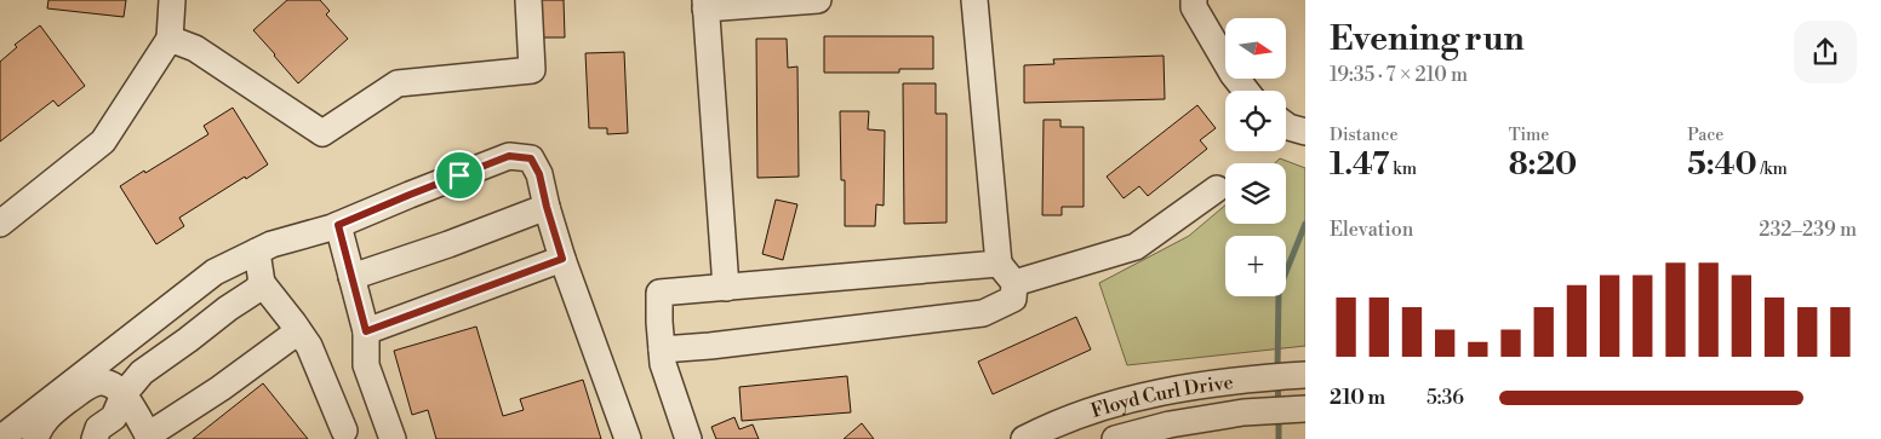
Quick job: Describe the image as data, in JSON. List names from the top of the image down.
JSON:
{
  "streets": {
    "street": ["Floyd Curl Drive"]
  },
  "north": "right",
  "page": {
    "heading": ["Evening run", "19:35 · 7 × 210 m"],
    "map_buttons": "+",
    "stats": [
      ["Distance", "1.47 km"],
      ["Time", "8:20"],
      ["Pace", "5:40 /km"]
    ],
    "chart": ["Elevation", "232–239 m"],
    "list": [
      {
        "name": "210 m",
        "note": "5:36"
      }
    ]
  }
}
